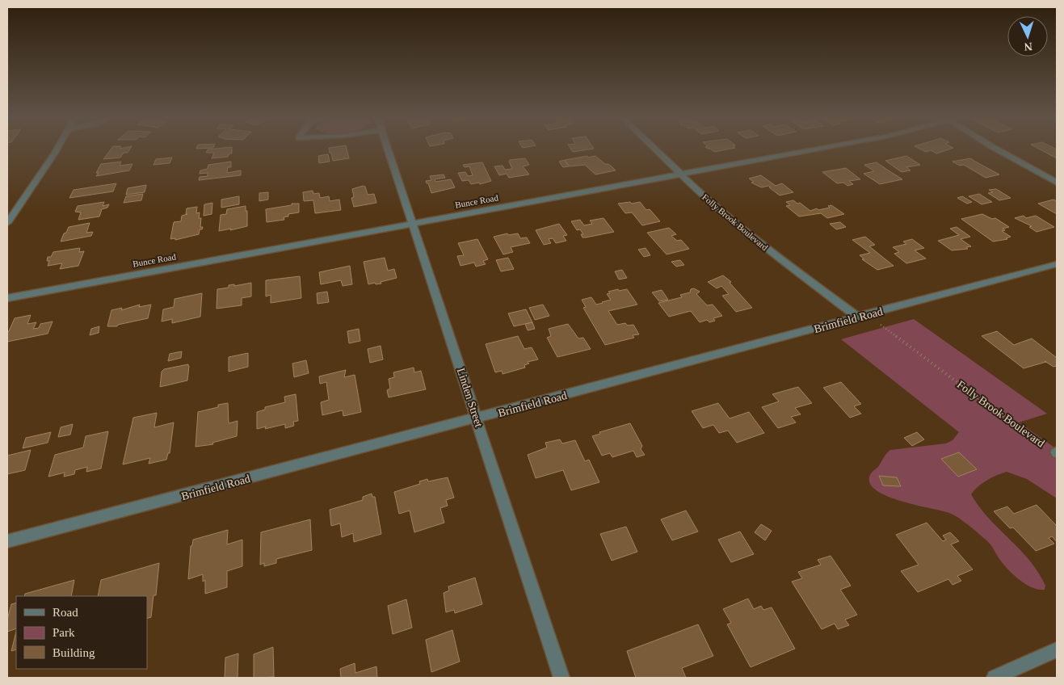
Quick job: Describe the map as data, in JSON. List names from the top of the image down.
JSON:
{
  "streets": {
    "street": [
      "Bunce Road",
      "Folly Brook Boulevard",
      "Brimfield Road",
      "Linden Street"
    ]
  },
  "crossings": [
    ["Bunce Road", "Folly Brook Boulevard"],
    ["Bunce Road", "Linden Street"],
    ["Folly Brook Boulevard", "Brimfield Road"],
    ["Brimfield Road", "Linden Street"]
  ],
  "legend": ["Road", "Park", "Building"],
  "north": "bottom"
}
